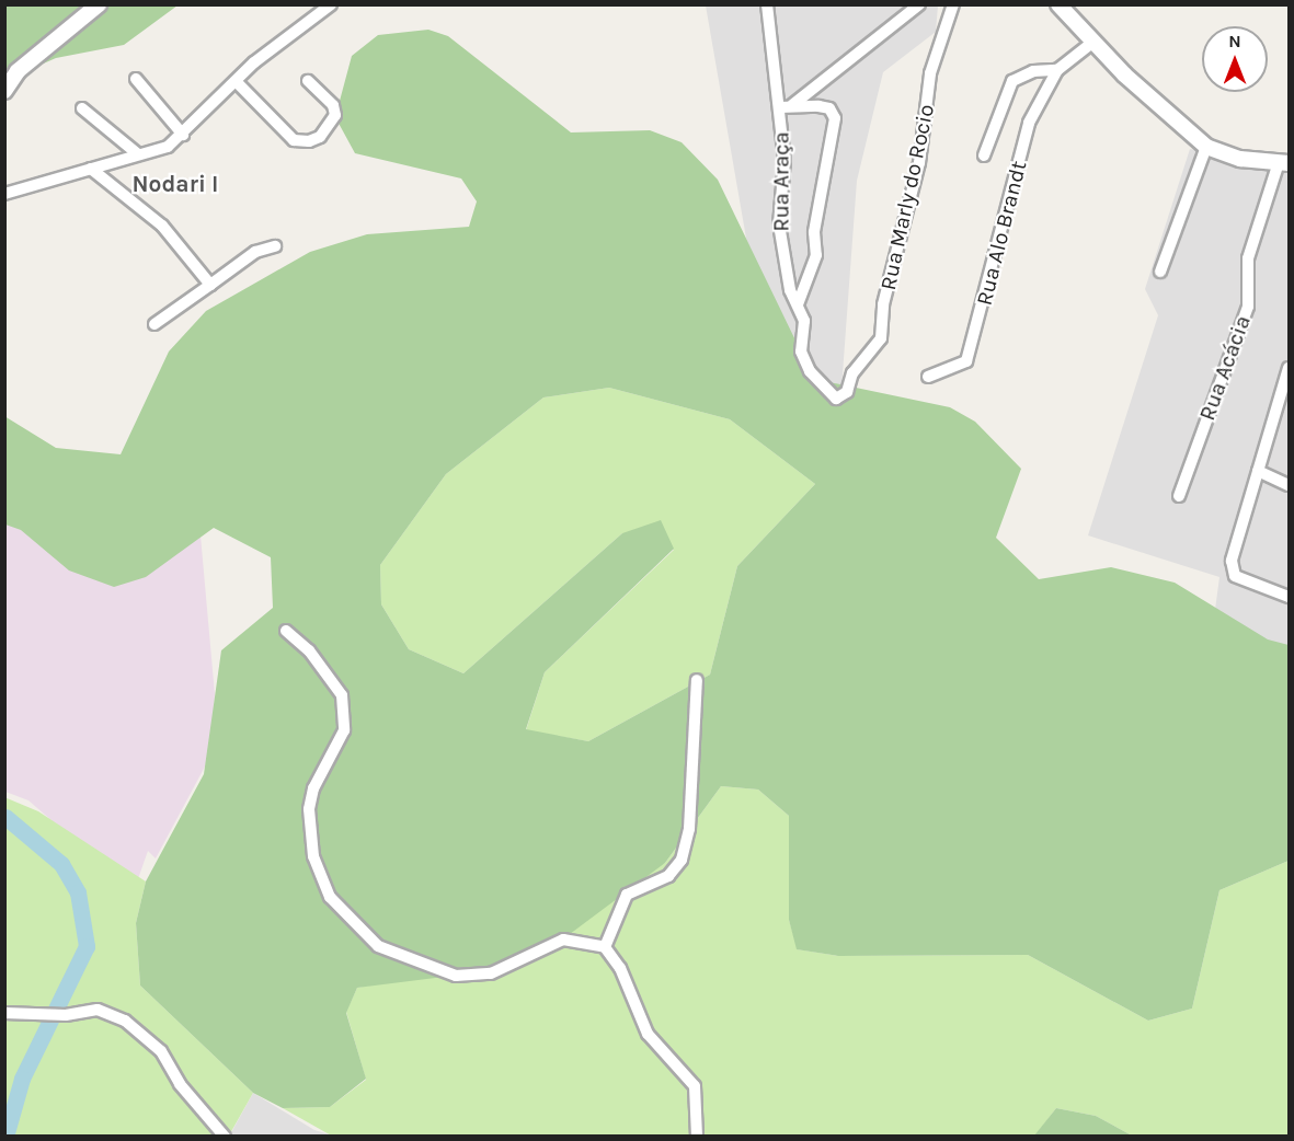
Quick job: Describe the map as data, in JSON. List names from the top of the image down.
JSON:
{
  "streets": {
    "street": [
      "Rua Araça",
      "Rua Marly do Rocio",
      "Rua Alo Brandt",
      "Rua Acácia"
    ]
  },
  "crossings": [
    ["Rua Araça", "Rua Marly do Rocio"]
  ],
  "districts": ["Nodari I"],
  "north": "top"
}
